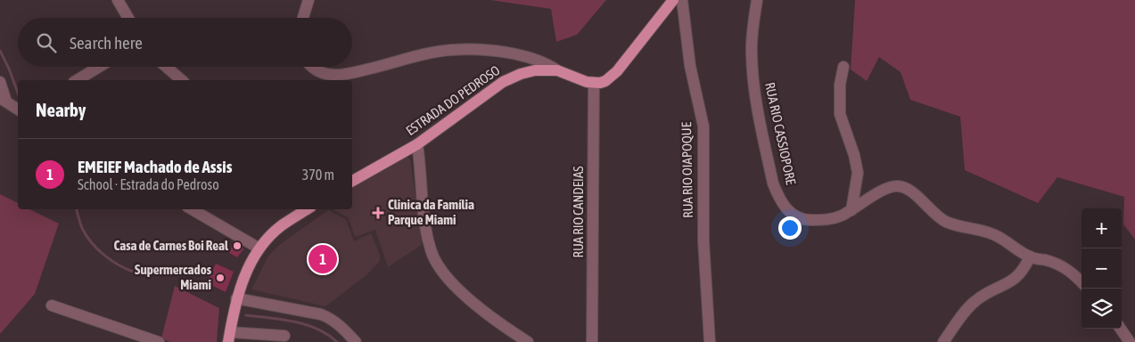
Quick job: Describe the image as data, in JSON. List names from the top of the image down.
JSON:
{
  "streets": {
    "main road": ["ESTRADA DO PEDROSO"],
    "street": ["RUA RIO CASSIOPORE", "RUA RIO OIAPOQUE", "RUA RIO CANDEIAS"]
  },
  "crossings": [
    ["ESTRADA DO PEDROSO", "RUA RIO CANDEIAS"]
  ],
  "places": {
    "health": ["Clinica da Família Parque Miami"],
    "other": ["Casa de Carnes Boi Real", "Supermercados Miami"]
  },
  "page": {
    "search": "Search here",
    "heading": "Nearby",
    "list": [
      {
        "mark": "1",
        "name": "EMEIEF Machado de Assis",
        "note": "School · Estrada do Pedroso",
        "value": "370 m"
      }
    ],
    "map_buttons": ["+", "−"],
    "pins": "1"
  }
}
